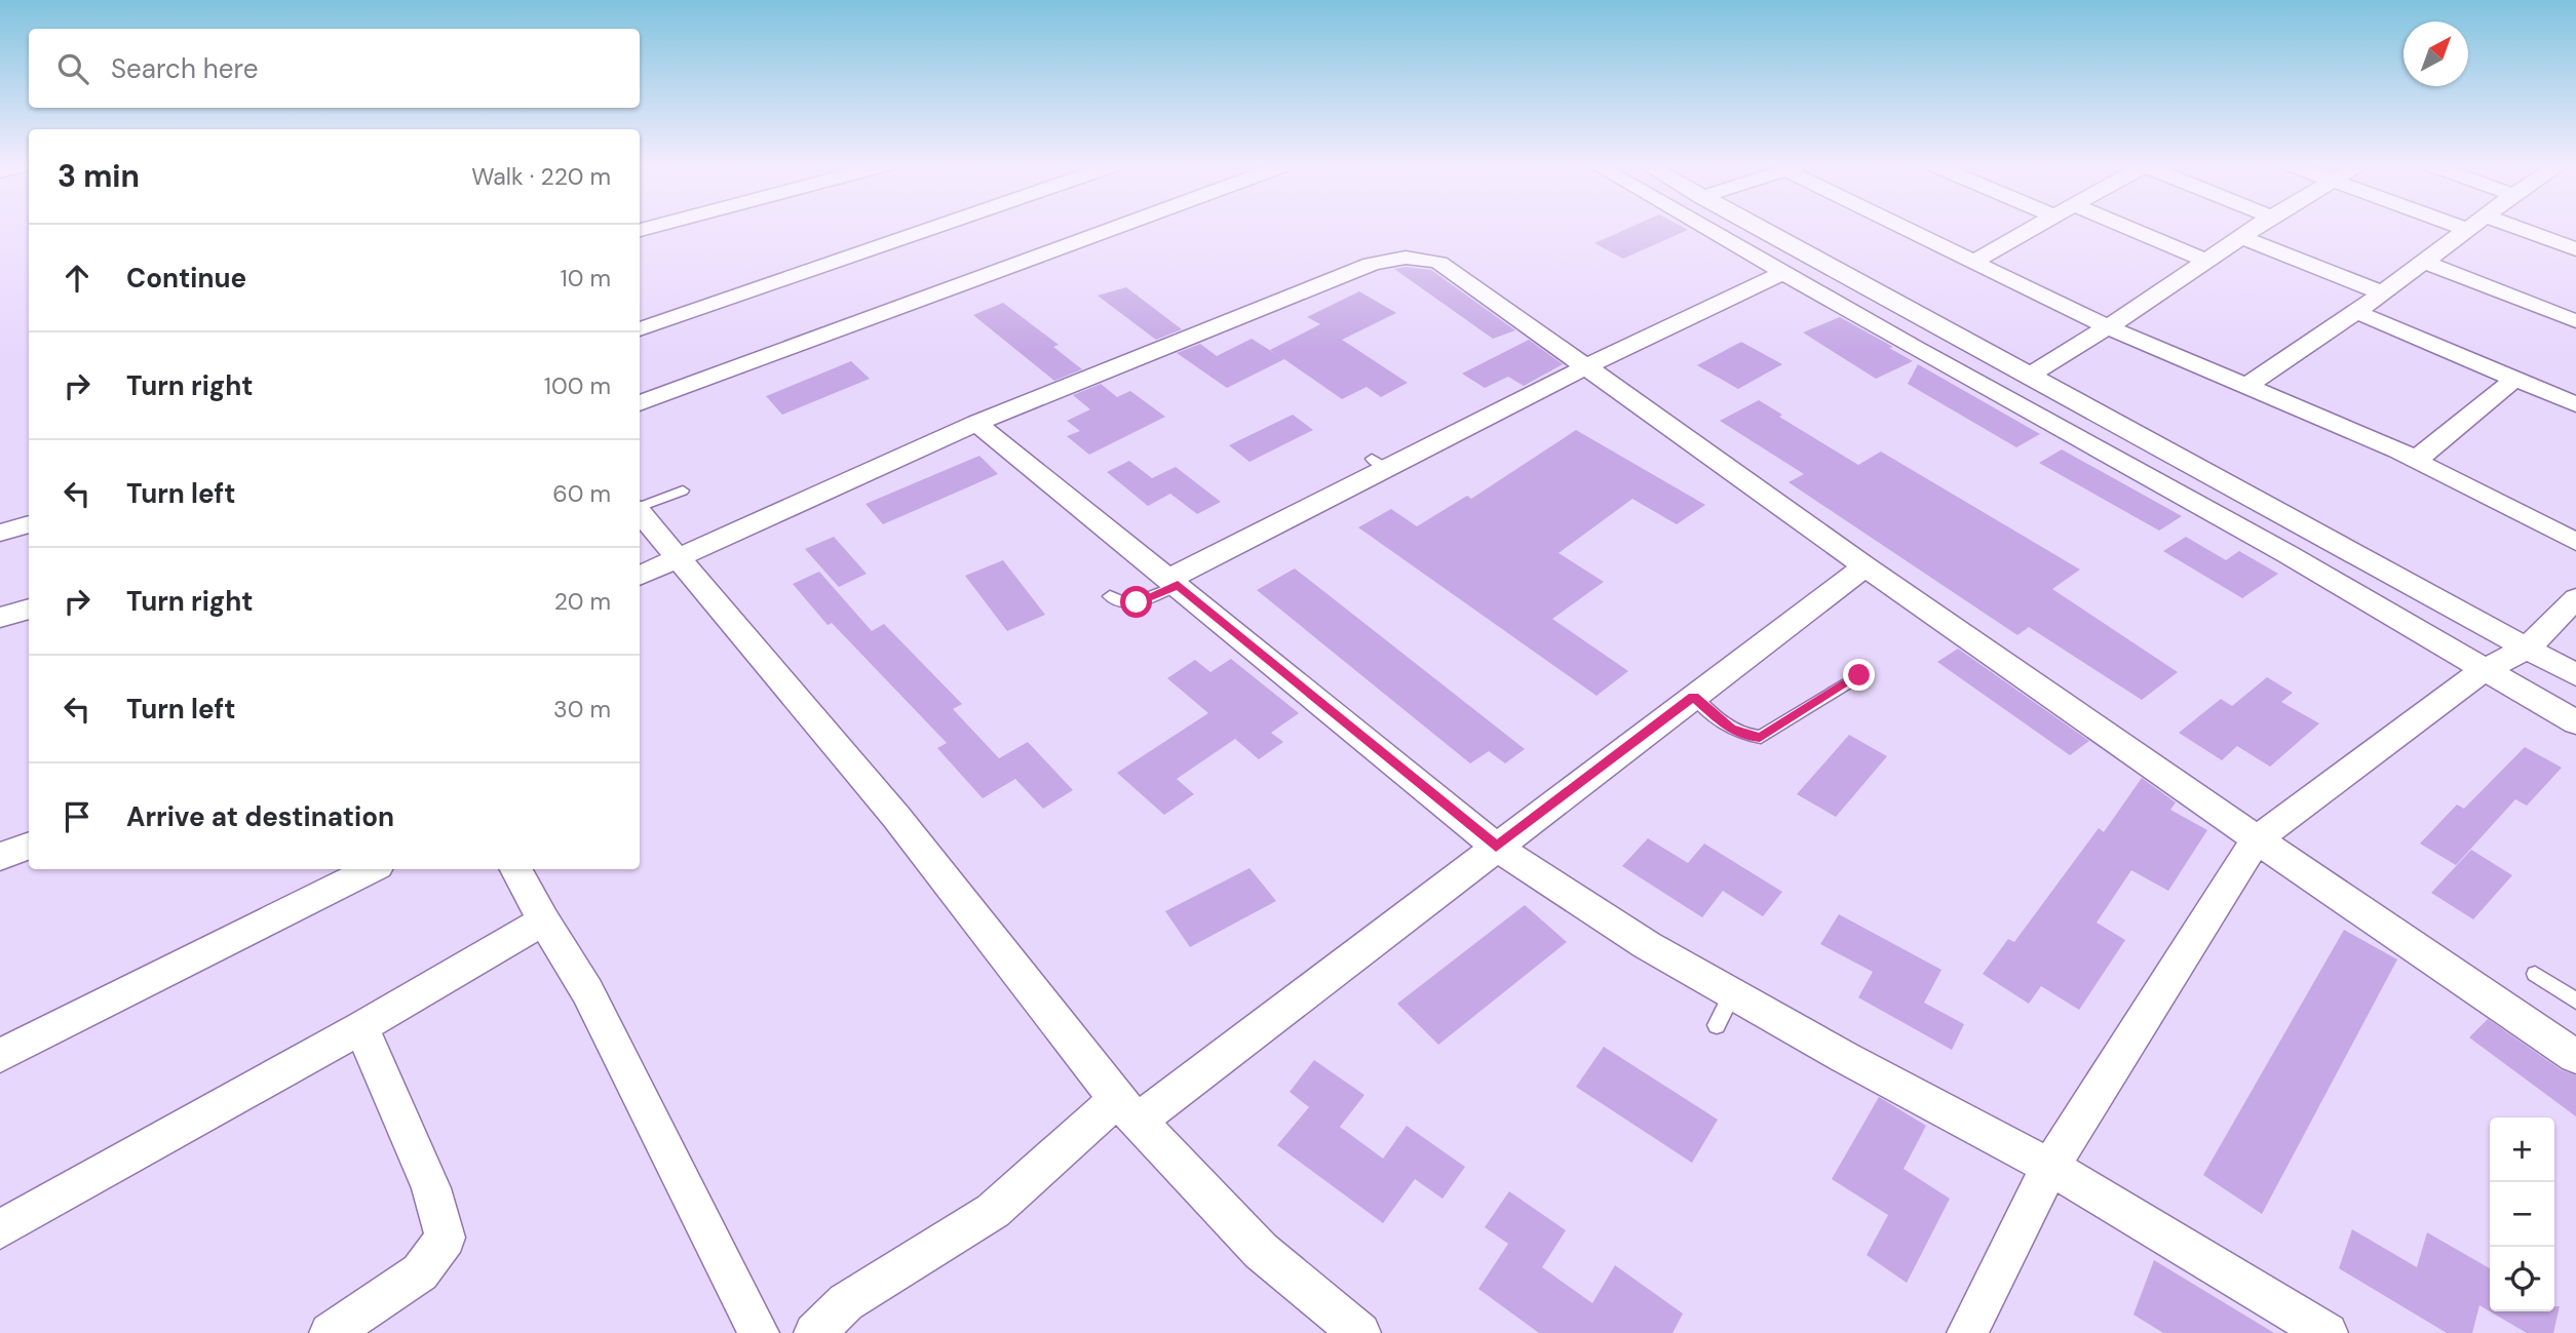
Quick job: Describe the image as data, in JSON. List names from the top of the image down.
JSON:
{
  "north": "top right",
  "page": {
    "search": "Search here",
    "heading": ["3 min", "Walk · 220 m"],
    "list": [
      ["Continue", "10 m"],
      ["Turn right", "100 m"],
      ["Turn left", "60 m"],
      ["Turn right", "20 m"],
      ["Turn left", "30 m"],
      "Arrive at destination"
    ],
    "map_buttons": ["+", "−"]
  }
}
